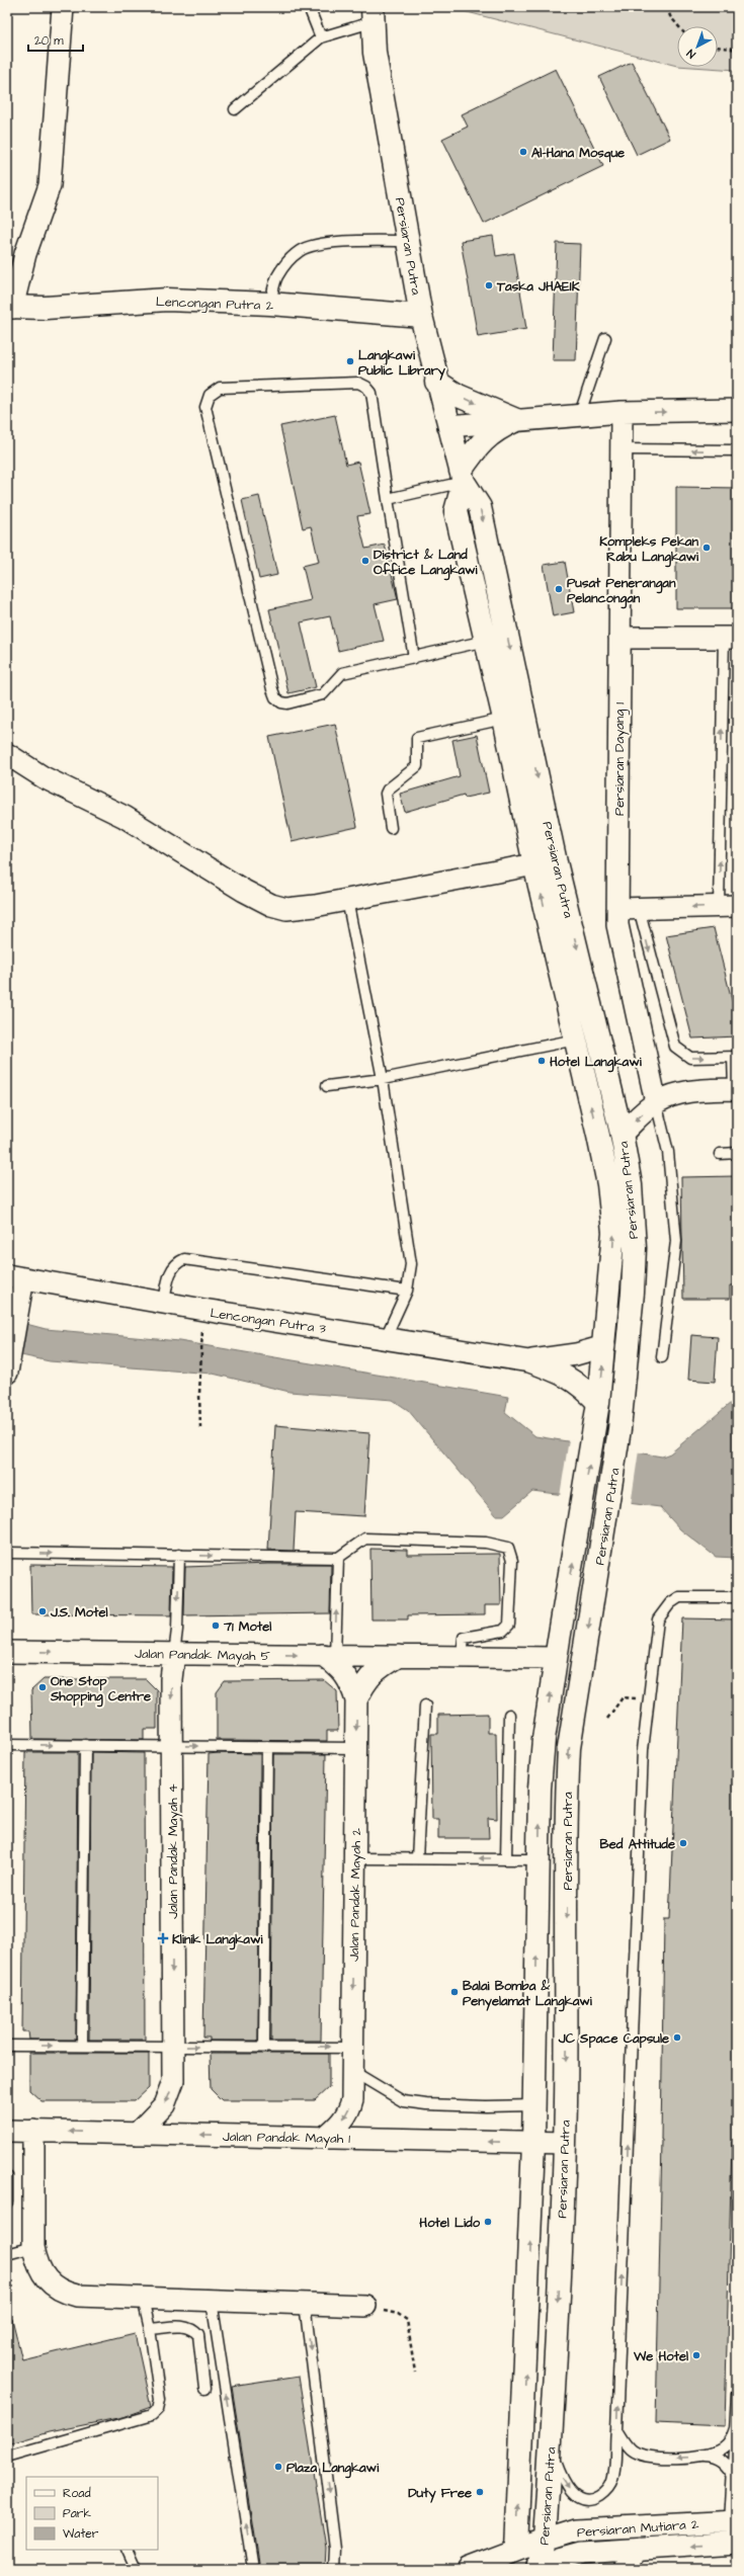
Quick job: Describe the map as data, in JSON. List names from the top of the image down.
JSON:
{
  "streets": {
    "main road": ["Persiaran Putra", "Lencongan Putra 2", "Persiaran Mutiara 2"],
    "street": [
      "Persiaran Dayang 1",
      "Lencongan Putra 3",
      "Jalan Pandak Mayah 5",
      "Jalan Pandak Mayah 4",
      "Jalan Pandak Mayah 2",
      "Jalan Pandak Mayah 1"
    ]
  },
  "crossings": [
    ["Persiaran Putra", "Lencongan Putra 2"],
    ["Persiaran Putra", "Jalan Pandak Mayah 5"],
    ["Persiaran Putra", "Jalan Pandak Mayah 1"],
    ["Persiaran Putra", "Persiaran Mutiara 2"],
    ["Jalan Pandak Mayah 5", "Jalan Pandak Mayah 4"],
    ["Jalan Pandak Mayah 5", "Jalan Pandak Mayah 2"],
    ["Jalan Pandak Mayah 4", "Jalan Pandak Mayah 1"],
    ["Jalan Pandak Mayah 2", "Jalan Pandak Mayah 1"]
  ],
  "one_way": ["Jalan Pandak Mayah 5", "Jalan Pandak Mayah 4", "Jalan Pandak Mayah 2"],
  "places": {
    "other": [
      "Al-Hana Mosque",
      "Taska JHAEIK",
      "Langkawi Public Library",
      "Kompleks Pekan Rabu Langkawi",
      "District & Land Office Langkawi",
      "Pusat Penerangan Pelancongan",
      "Hotel Langkawi",
      "J.S. Motel",
      "71 Motel",
      "One Stop Shopping Centre",
      "Bed Attitude",
      "Balai Bomba & Penyelamat Langkawi",
      "JC Space Capsule",
      "Hotel Lido",
      "We Hotel",
      "Plaza Langkawi",
      "Duty Free"
    ],
    "health": ["Klinik Langkawi"]
  },
  "legend": ["Road", "Park", "Water"],
  "scale_bar": "20 m",
  "north": "bottom left"
}
